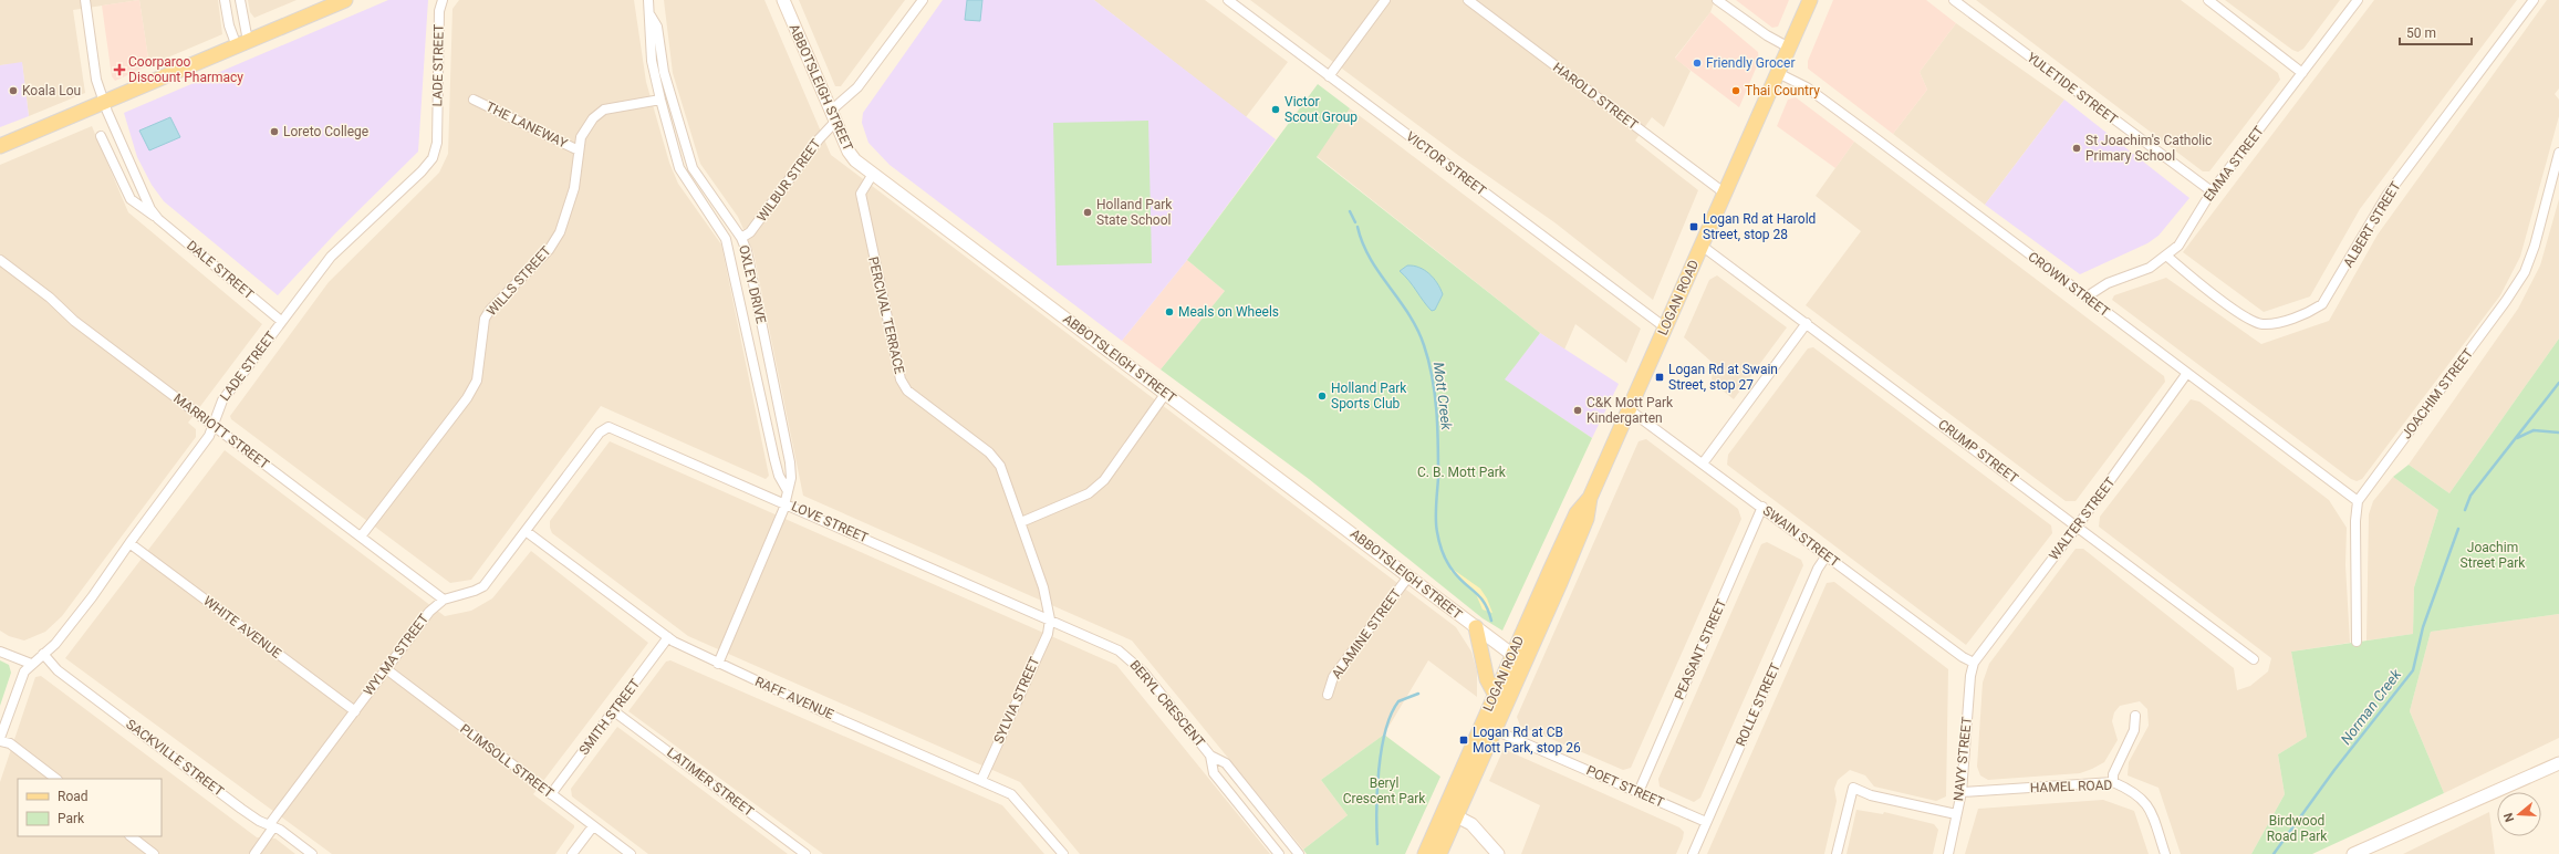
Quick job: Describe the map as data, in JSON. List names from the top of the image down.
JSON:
{
  "streets": {
    "main road": ["LOGAN ROAD"],
    "street": [
      "LADE STREET",
      "ABBOTSLEIGH STREET",
      "YULETIDE STREET",
      "HAROLD STREET",
      "THE LANEWAY",
      "VICTOR STREET",
      "EMMA STREET",
      "WILBUR STREET",
      "ALBERT STREET",
      "DALE STREET",
      "WILLS STREET",
      "OXLEY DRIVE",
      "CROWN STREET",
      "PERCIVAL TERRACE",
      "JOACHIM STREET",
      "MARRIOTT STREET",
      "CRUMP STREET",
      "WALTER STREET",
      "LOVE STREET",
      "SWAIN STREET",
      "WHITE AVENUE",
      "ALAMINE STREET",
      "PEASANT STREET",
      "WYLMA STREET",
      "RAFF AVENUE",
      "SYLVIA STREET",
      "BERYL CRESCENT",
      "ROLLE STREET",
      "SMITH STREET",
      "SACKVILLE STREET",
      "NAVY STREET",
      "PLIMSOLL STREET",
      "LATIMER STREET",
      "POET STREET",
      "HAMEL ROAD"
    ]
  },
  "crossings": [
    ["LADE STREET", "DALE STREET"],
    ["LADE STREET", "MARRIOTT STREET"],
    ["LADE STREET", "WHITE AVENUE"],
    ["LADE STREET", "SACKVILLE STREET"],
    ["ABBOTSLEIGH STREET", "WILBUR STREET"],
    ["ABBOTSLEIGH STREET", "LOGAN ROAD"],
    ["ABBOTSLEIGH STREET", "PERCIVAL TERRACE"],
    ["ABBOTSLEIGH STREET", "ALAMINE STREET"],
    ["YULETIDE STREET", "EMMA STREET"],
    ["HAROLD STREET", "LOGAN ROAD"],
    ["THE LANEWAY", "WILLS STREET"],
    ["VICTOR STREET", "LOGAN ROAD"],
    ["EMMA STREET", "ALBERT STREET"],
    ["EMMA STREET", "CROWN STREET"],
    ["WILBUR STREET", "OXLEY DRIVE"],
    ["WILLS STREET", "OXLEY DRIVE"],
    ["WILLS STREET", "MARRIOTT STREET"],
    ["OXLEY DRIVE", "LOVE STREET"],
    ["OXLEY DRIVE", "RAFF AVENUE"],
    ["CROWN STREET", "LOGAN ROAD"],
    ["CROWN STREET", "JOACHIM STREET"],
    ["CROWN STREET", "WALTER STREET"],
    ["LOGAN ROAD", "CRUMP STREET"],
    ["LOGAN ROAD", "SWAIN STREET"],
    ["LOGAN ROAD", "POET STREET"],
    ["PERCIVAL TERRACE", "LOVE STREET"],
    ["PERCIVAL TERRACE", "SYLVIA STREET"],
    ["PERCIVAL TERRACE", "BERYL CRESCENT"],
    ["MARRIOTT STREET", "WYLMA STREET"],
    ["CRUMP STREET", "WALTER STREET"],
    ["WALTER STREET", "SWAIN STREET"],
    ["WALTER STREET", "NAVY STREET"],
    ["LOVE STREET", "WYLMA STREET"],
    ["LOVE STREET", "SYLVIA STREET"],
    ["LOVE STREET", "BERYL CRESCENT"],
    ["SWAIN STREET", "PEASANT STREET"],
    ["SWAIN STREET", "ROLLE STREET"],
    ["SWAIN STREET", "NAVY STREET"],
    ["WHITE AVENUE", "WYLMA STREET"],
    ["PEASANT STREET", "POET STREET"],
    ["WYLMA STREET", "RAFF AVENUE"],
    ["WYLMA STREET", "SACKVILLE STREET"],
    ["WYLMA STREET", "PLIMSOLL STREET"],
    ["RAFF AVENUE", "SYLVIA STREET"],
    ["RAFF AVENUE", "SMITH STREET"],
    ["SYLVIA STREET", "BERYL CRESCENT"],
    ["ROLLE STREET", "POET STREET"],
    ["SMITH STREET", "PLIMSOLL STREET"],
    ["SMITH STREET", "LATIMER STREET"],
    ["NAVY STREET", "HAMEL ROAD"]
  ],
  "water": ["Mott Creek", "Norman Creek"],
  "parks": [
    "C. B. Mott Park",
    "Joachim Street Park",
    "Beryl Crescent Park",
    "Birdwood Road Park"
  ],
  "places": {
    "other": [
      "Friendly Grocer",
      "Koala Lou",
      "Thai Country",
      "Victor Scout Group",
      "Loreto College",
      "St Joachim's Catholic Primary School",
      "Holland Park State School",
      "Meals on Wheels",
      "Holland Park Sports Club",
      "C&K Mott Park Kindergarten"
    ],
    "health": ["Coorparoo Discount Pharmacy"],
    "transit": ["Logan Rd at Harold Street, stop 28", "Logan Rd at Swain Street, stop 27", "Logan Rd at CB Mott Park, stop 26"]
  },
  "legend": ["Road", "Park"],
  "scale_bar": "50 m",
  "north": "left"
}
